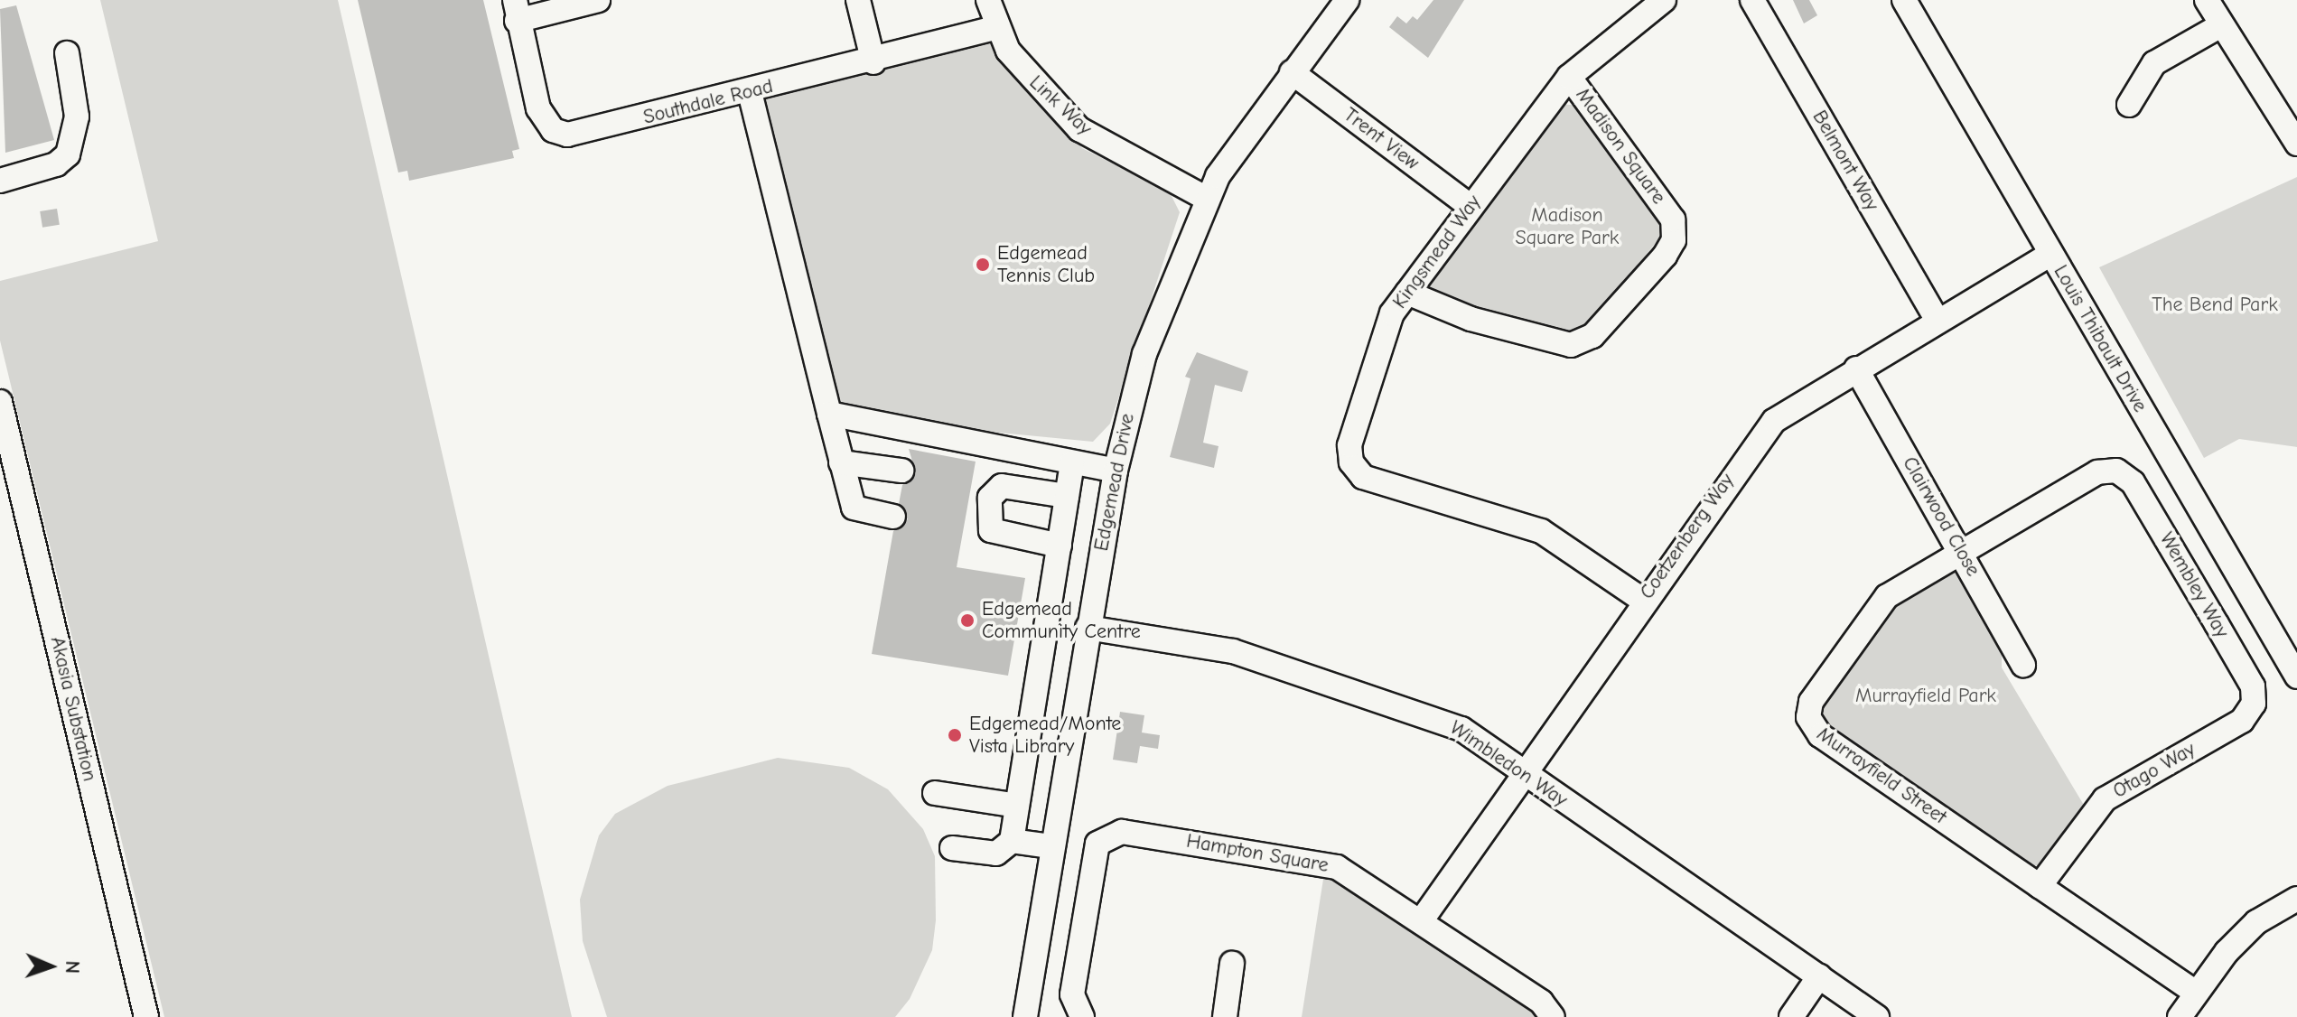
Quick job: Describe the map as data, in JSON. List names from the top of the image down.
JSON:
{
  "streets": {
    "street": [
      "Southdale Road",
      "Link Way",
      "Trent View",
      "Madison Square",
      "Belmont Way",
      "Kingsmead Way",
      "Louis Thibault Drive",
      "Edgemead Drive",
      "Clairwood Close",
      "Coetzenberg Way",
      "Wembley Way",
      "Akasia Substation",
      "Wimbledon Way",
      "Otago Way",
      "Murrayfield Street",
      "Hampton Square"
    ]
  },
  "crossings": [
    ["Southdale Road", "Link Way"],
    ["Link Way", "Edgemead Drive"],
    ["Trent View", "Kingsmead Way"],
    ["Trent View", "Edgemead Drive"],
    ["Madison Square", "Kingsmead Way"],
    ["Belmont Way", "Coetzenberg Way"],
    ["Kingsmead Way", "Coetzenberg Way"],
    ["Louis Thibault Drive", "Coetzenberg Way"],
    ["Edgemead Drive", "Wimbledon Way"],
    ["Clairwood Close", "Coetzenberg Way"],
    ["Clairwood Close", "Murrayfield Street"],
    ["Coetzenberg Way", "Wimbledon Way"],
    ["Coetzenberg Way", "Hampton Square"],
    ["Wembley Way", "Otago Way"],
    ["Wembley Way", "Murrayfield Street"],
    ["Otago Way", "Murrayfield Street"]
  ],
  "parks": ["Madison Square Park", "The Bend Park", "Murrayfield Park"],
  "places": ["Edgemead Tennis Club", "Edgemead Community Centre", "Edgemead/Monte Vista Library"],
  "north": "right"
}
